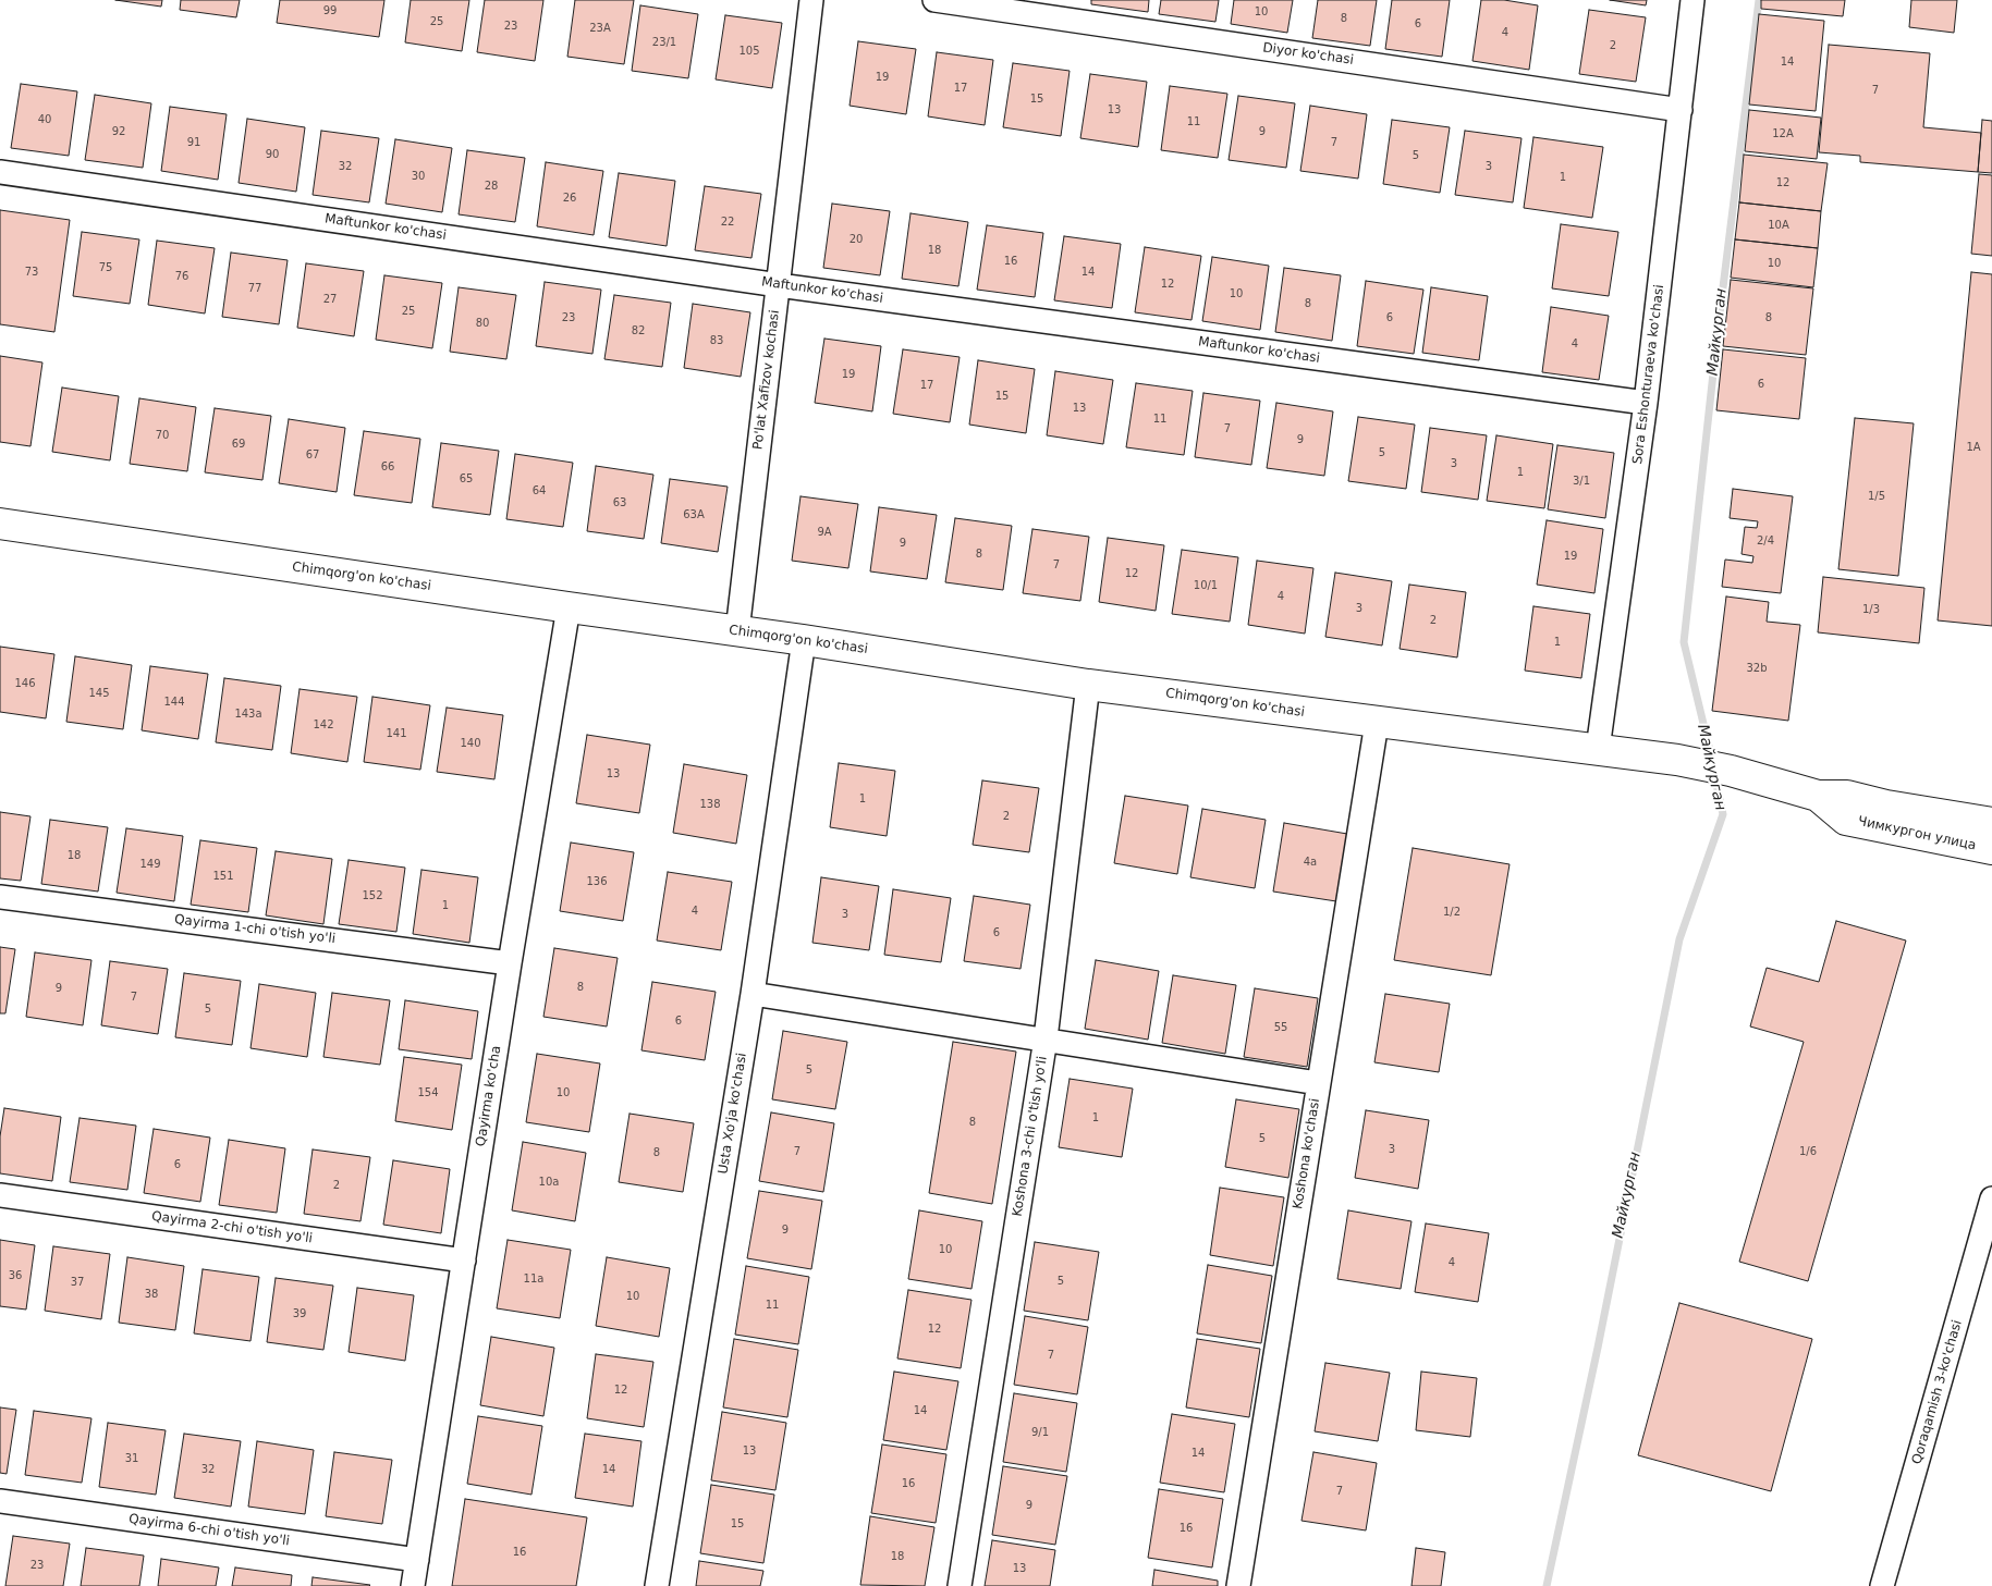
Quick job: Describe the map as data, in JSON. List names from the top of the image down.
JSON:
{
  "streets": {
    "street": [
      "Diyor ko'chasi",
      "Maftunkor ko'chasi",
      "Sora Eshonturaeva ko'chasi",
      "Po'lat Xafizov kochasi",
      "Chimqorg'on ko'chasi",
      "Чимкургон улица",
      "Qayirma 1-chi o'tish yo'li",
      "Qayirma ko'cha",
      "Usta Xo'ja ko'chasi",
      "Koshona 3-chi o'tish yo'li",
      "Koshona ko'chasi",
      "Qayirma 2-chi o'tish yo'li",
      "Qoraqamish 3-ko'chasi",
      "Qayirma 6-chi o'tish yo'li"
    ]
  },
  "crossings": [
    ["Diyor ko'chasi", "Sora Eshonturaeva ko'chasi"],
    ["Maftunkor ko'chasi", "Sora Eshonturaeva ko'chasi"],
    ["Maftunkor ko'chasi", "Po'lat Xafizov kochasi"],
    ["Sora Eshonturaeva ko'chasi", "Chimqorg'on ko'chasi"],
    ["Sora Eshonturaeva ko'chasi", "Чимкургон улица"],
    ["Po'lat Xafizov kochasi", "Chimqorg'on ko'chasi"],
    ["Chimqorg'on ko'chasi", "Чимкургон улица"],
    ["Chimqorg'on ko'chasi", "Qayirma ko'cha"],
    ["Chimqorg'on ko'chasi", "Usta Xo'ja ko'chasi"],
    ["Chimqorg'on ko'chasi", "Koshona 3-chi o'tish yo'li"],
    ["Chimqorg'on ko'chasi", "Koshona ko'chasi"],
    ["Qayirma 1-chi o'tish yo'li", "Qayirma ko'cha"],
    ["Qayirma ko'cha", "Qayirma 2-chi o'tish yo'li"],
    ["Qayirma ko'cha", "Qayirma 6-chi o'tish yo'li"]
  ],
  "water": ["Майкурган"],
  "house_numbers": [
    "99",
    "10",
    "8",
    "25",
    "6",
    "23",
    "23A",
    "4",
    "23/1",
    "2",
    "105",
    "14",
    "19",
    "17",
    "7",
    "15",
    "13",
    "40",
    "11",
    "92",
    "9",
    "12A",
    "91",
    "7",
    "90",
    "5",
    "32",
    "3",
    "30",
    "1",
    "12",
    "28",
    "26",
    "22",
    "10A",
    "20",
    "18",
    "16",
    "10",
    "75",
    "73",
    "14",
    "76",
    "12",
    "77",
    "10",
    "27",
    "8",
    "25",
    "23",
    "6",
    "8",
    "80",
    "82",
    "83",
    "4",
    "19",
    "6",
    "17",
    "15",
    "13",
    "11",
    "7",
    "70",
    "9",
    "69",
    "1А",
    "5",
    "67",
    "3",
    "66",
    "1",
    "65",
    "3/1",
    "64",
    "1/5",
    "63",
    "63A",
    "9A",
    "2/4",
    "9",
    "8",
    "19",
    "7",
    "12",
    "10/1",
    "4",
    "3",
    "1/3",
    "2",
    "1",
    "32b",
    "146",
    "145",
    "144",
    "143a",
    "142",
    "141",
    "140",
    "13",
    "1",
    "138",
    "2",
    "18",
    "4a",
    "149",
    "151",
    "136",
    "152",
    "1",
    "4",
    "1/2",
    "3",
    "6",
    "8",
    "9",
    "7",
    "5",
    "6",
    "55",
    "5",
    "154",
    "10",
    "1",
    "8",
    "5",
    "3",
    "7",
    "1/6",
    "8",
    "6",
    "10a",
    "2",
    "9",
    "10",
    "4",
    "36",
    "11a",
    "5",
    "37",
    "38",
    "10",
    "11",
    "39",
    "12",
    "7",
    "12",
    "14",
    "9/1",
    "13",
    "14",
    "31",
    "32",
    "14",
    "16",
    "7",
    "9",
    "15",
    "16",
    "16",
    "18",
    "23",
    "13"
  ]
}
